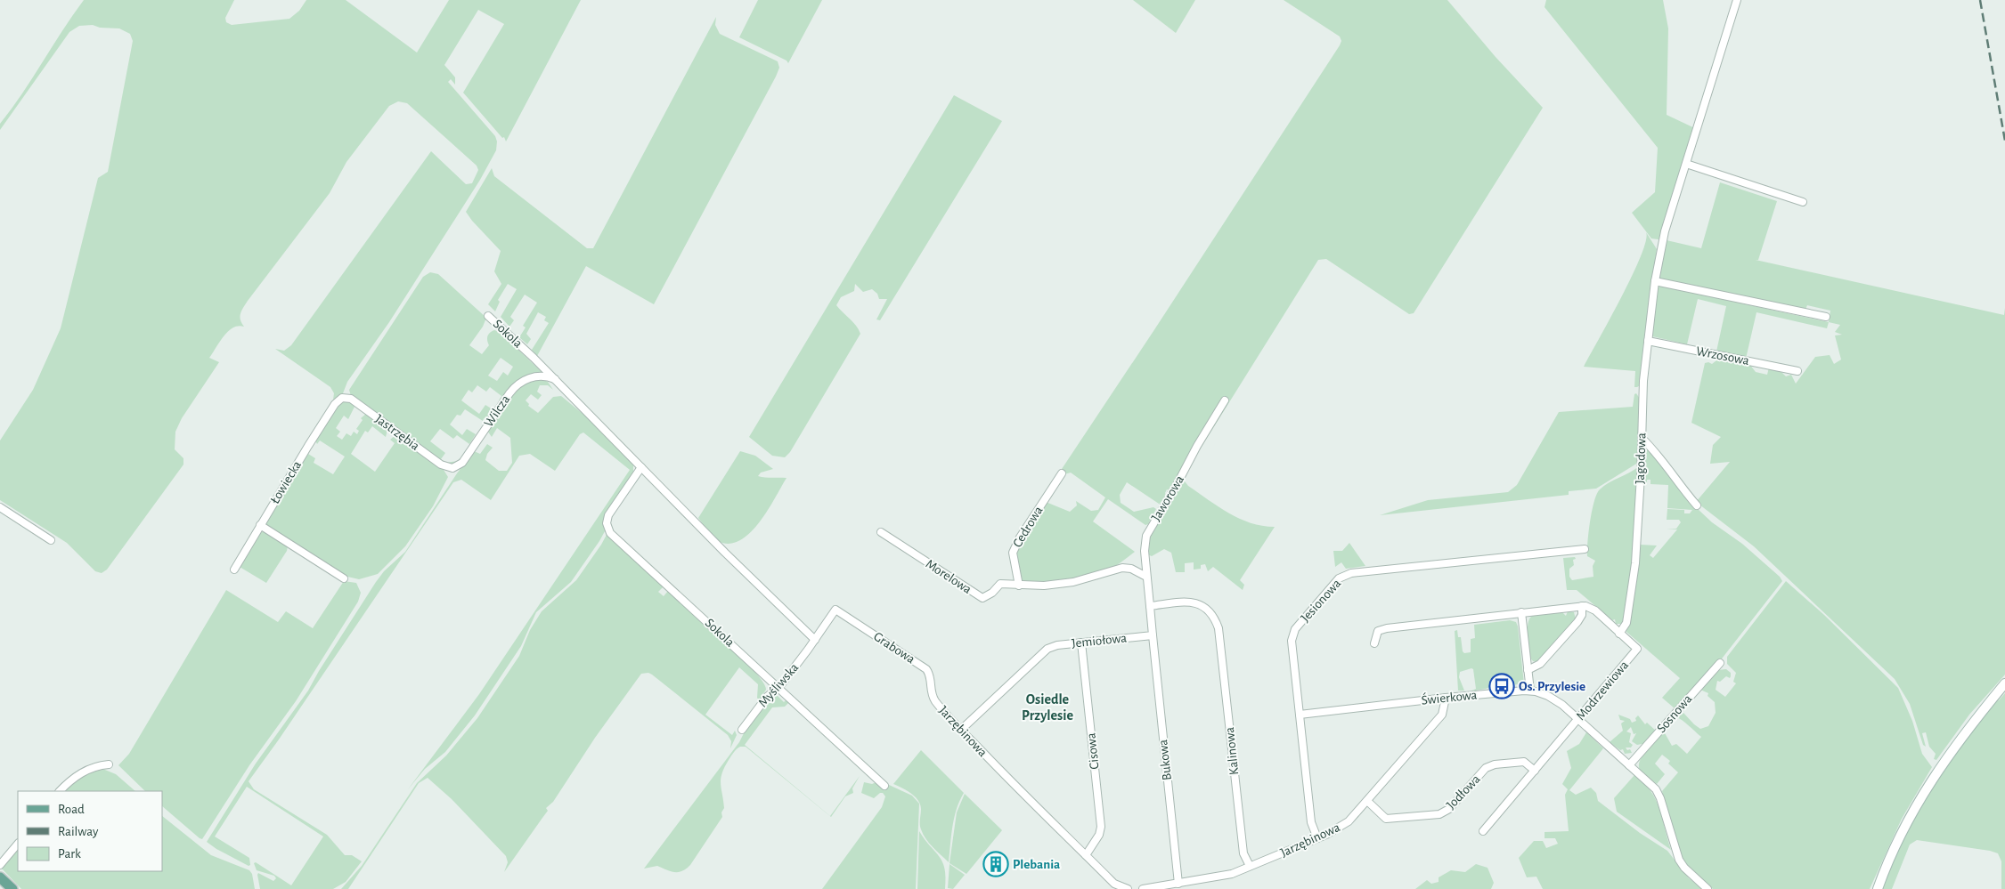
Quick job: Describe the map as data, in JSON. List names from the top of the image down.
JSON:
{
  "streets": {
    "street": [
      "Sokola",
      "Wrzosowa",
      "Wilcza",
      "Jastrzębia",
      "Jagodowa",
      "Łowiecka",
      "Jaworowa",
      "Cedrowa",
      "Morelowa",
      "Jesionowa",
      "Jemiołowa",
      "Grabowa",
      "Myśliwska",
      "Modrzewiowa",
      "Świerkowa",
      "Sosnowa",
      "Jarzębinowa",
      "Cisowa",
      "Kalinowa",
      "Bukowa",
      "Jodłowa"
    ]
  },
  "crossings": [
    ["Sokola", "Wilcza"],
    ["Sokola", "Myśliwska"],
    ["Wrzosowa", "Jagodowa"],
    ["Wilcza", "Jastrzębia"],
    ["Jastrzębia", "Łowiecka"],
    ["Jagodowa", "Modrzewiowa"],
    ["Jaworowa", "Kalinowa"],
    ["Cedrowa", "Morelowa"],
    ["Jesionowa", "Świerkowa"],
    ["Jesionowa", "Jarzębinowa"],
    ["Jemiołowa", "Jarzębinowa"],
    ["Jemiołowa", "Cisowa"],
    ["Jemiołowa", "Bukowa"],
    ["Grabowa", "Myśliwska"],
    ["Grabowa", "Jarzębinowa"],
    ["Modrzewiowa", "Świerkowa"],
    ["Modrzewiowa", "Jodłowa"],
    ["Świerkowa", "Sosnowa"],
    ["Świerkowa", "Jarzębinowa"],
    ["Jarzębinowa", "Cisowa"],
    ["Jarzębinowa", "Kalinowa"],
    ["Jarzębinowa", "Bukowa"],
    ["Jarzębinowa", "Jodłowa"]
  ],
  "districts": ["Osiedle Przylesie"],
  "places": {
    "bus stop": ["Os. Przylesie"],
    "building": ["Plebania"]
  },
  "legend": ["Road", "Railway", "Park"]
}
